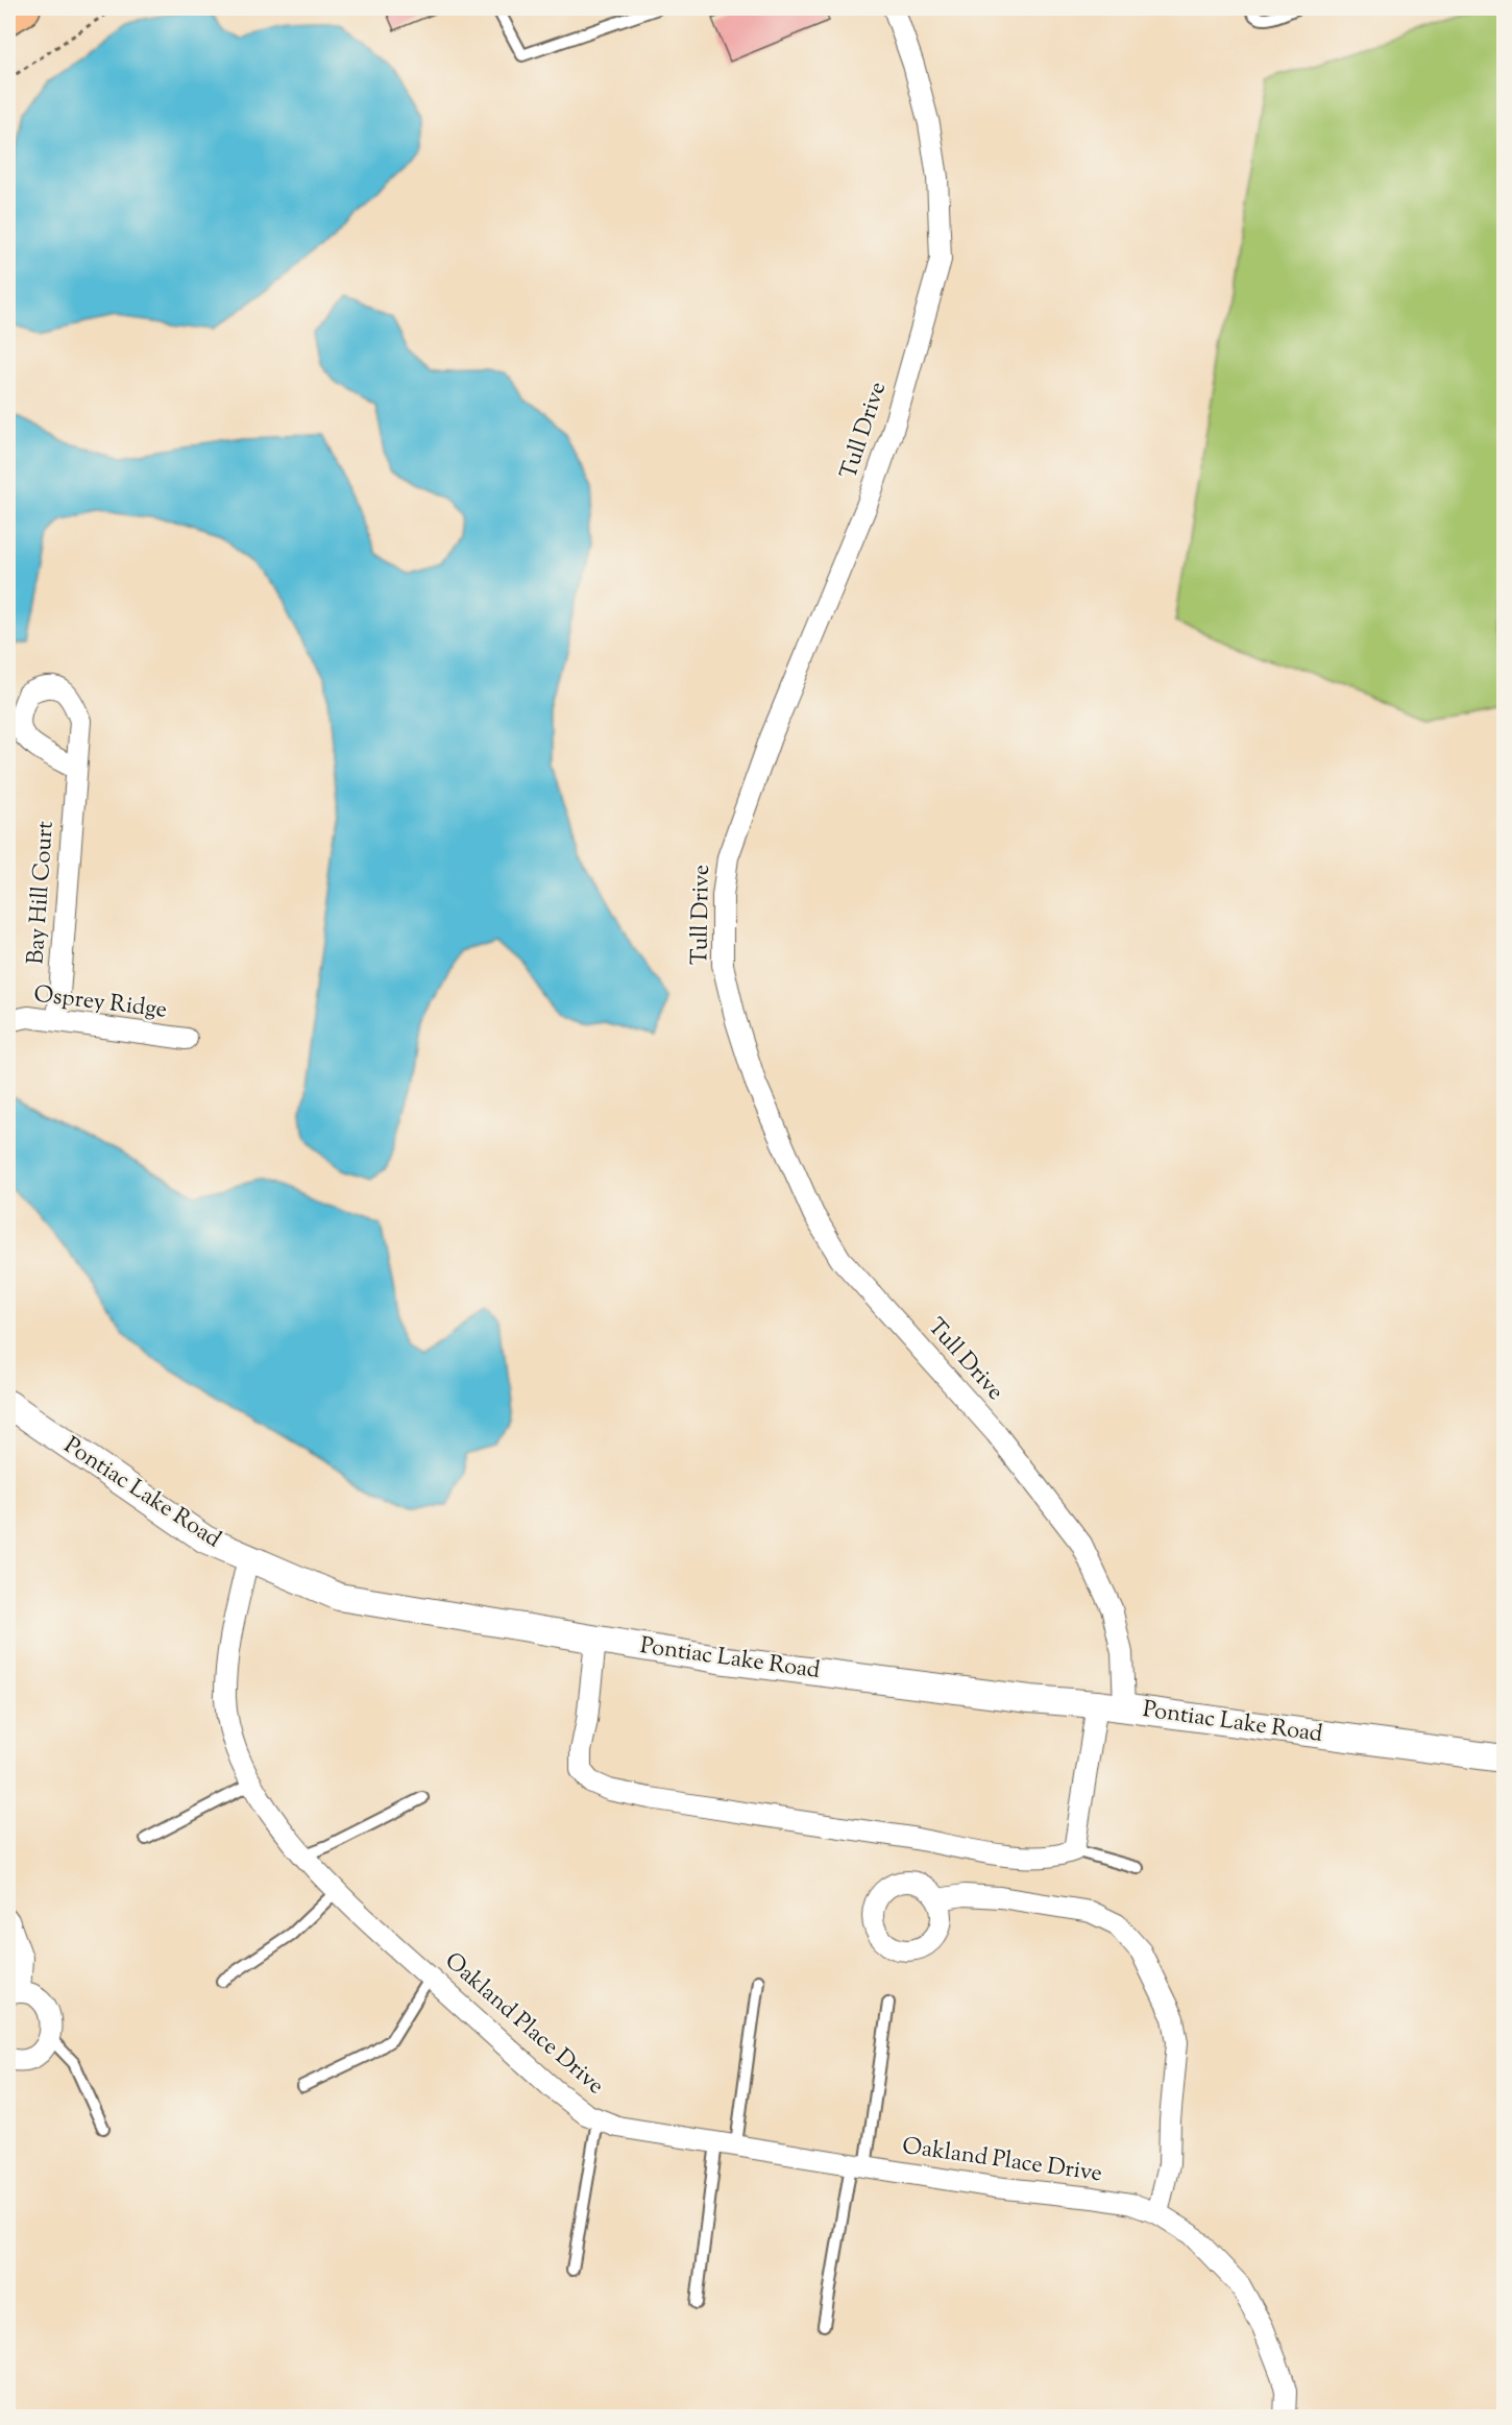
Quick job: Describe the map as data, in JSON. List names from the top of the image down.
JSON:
{
  "streets": {
    "street": [
      "Tull Drive",
      "Bay Hill Court",
      "Osprey Ridge",
      "Pontiac Lake Road",
      "Oakland Place Drive"
    ]
  },
  "crossings": [
    ["Tull Drive", "Pontiac Lake Road"],
    ["Bay Hill Court", "Osprey Ridge"],
    ["Pontiac Lake Road", "Oakland Place Drive"]
  ]
}
